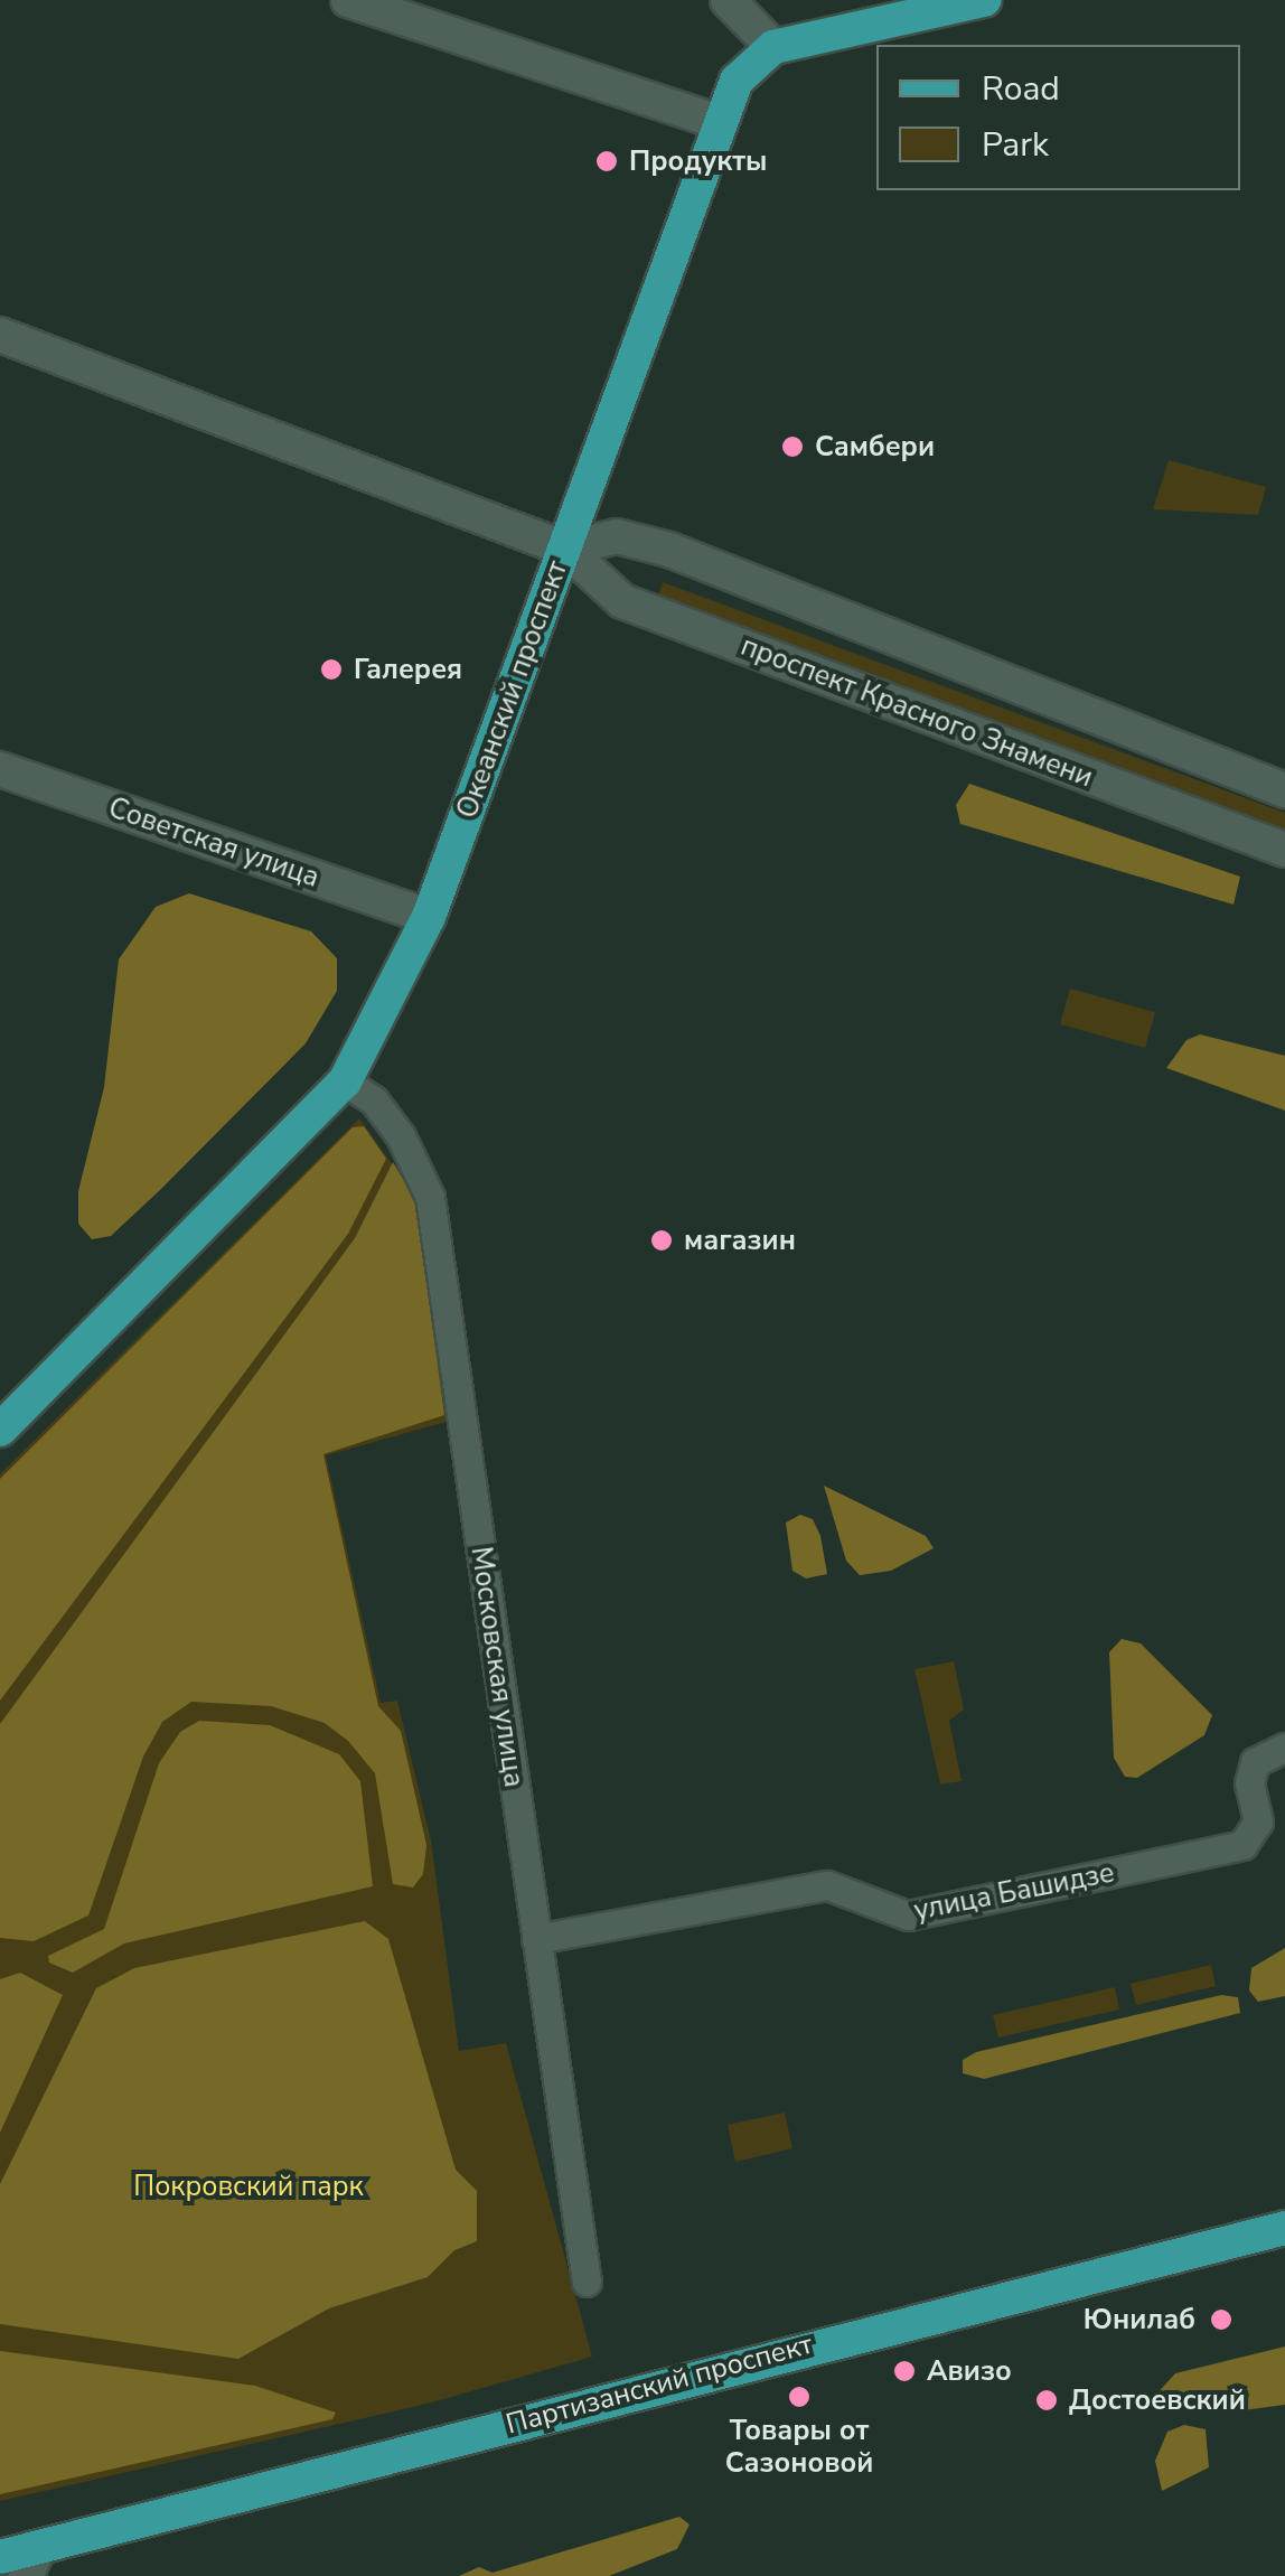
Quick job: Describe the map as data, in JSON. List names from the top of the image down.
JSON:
{
  "streets": {
    "main road": [
      "Океанский проспект",
      "проспект Красного Знамени",
      "Советская улица",
      "Партизанский проспект"
    ],
    "street": ["Московская улица", "улица Башидзе"]
  },
  "crossings": [
    ["Океанский проспект", "проспект Красного Знамени"],
    ["Океанский проспект", "Советская улица"],
    ["Океанский проспект", "Московская улица"],
    ["Московская улица", "улица Башидзе"]
  ],
  "parks": ["Покровский парк"],
  "places": [
    "Продукты",
    "Самбери",
    "Галерея",
    "магазин",
    "Юнилаб",
    "Авизо",
    "Товары от Сазоновой",
    "Достоевский"
  ],
  "legend": ["Road", "Park"]
}
